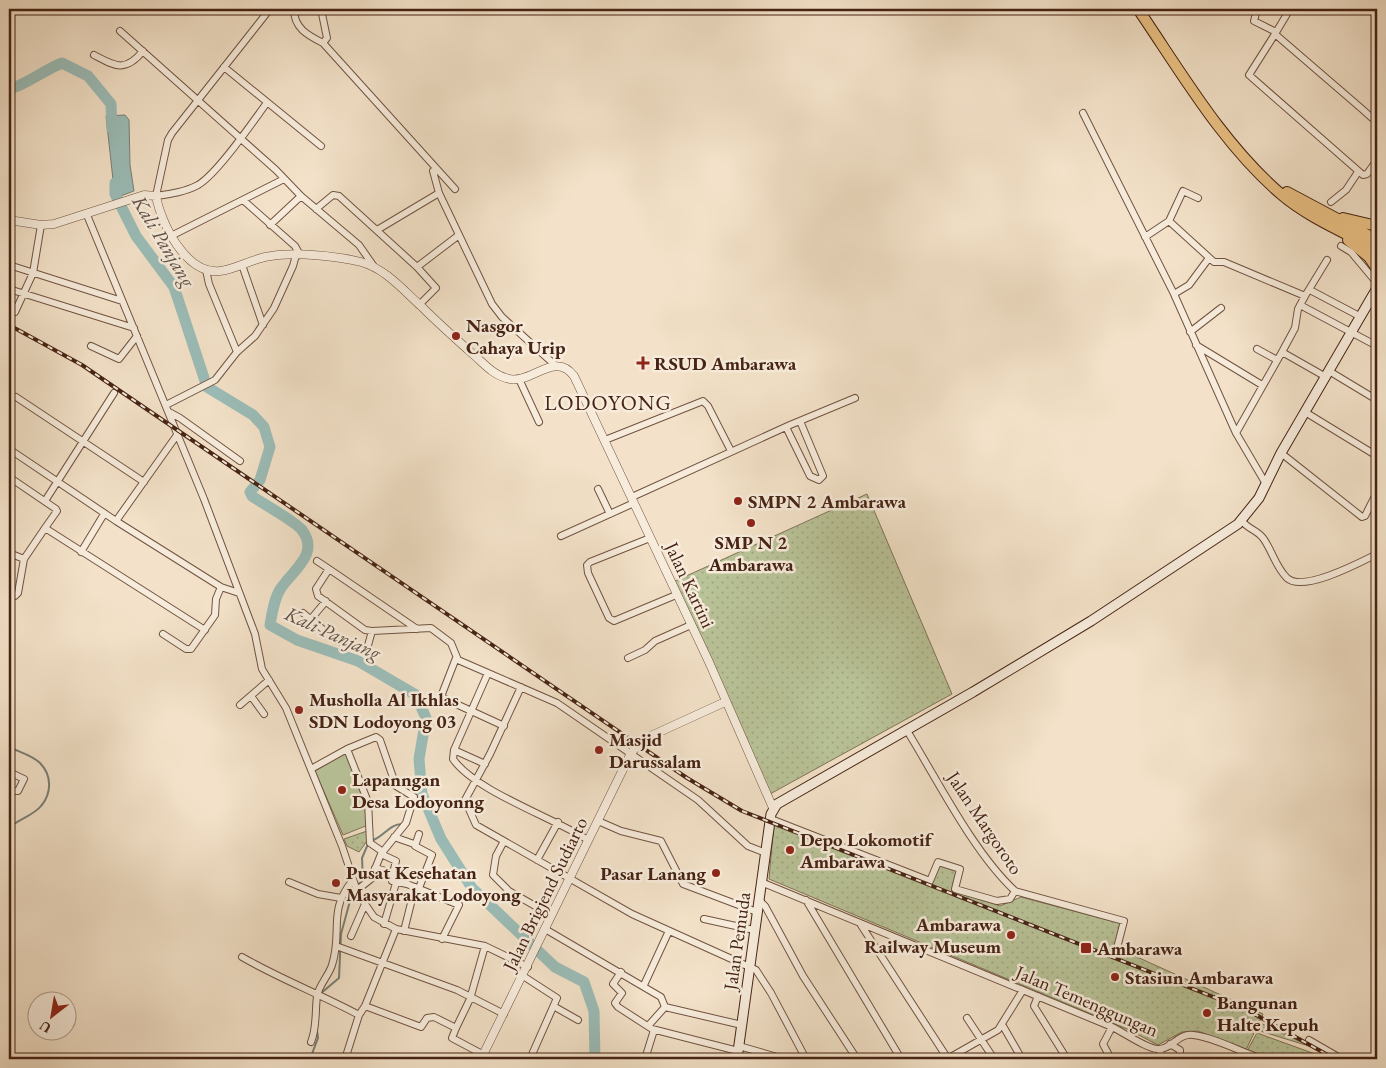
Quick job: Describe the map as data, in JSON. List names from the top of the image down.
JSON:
{
  "streets": {
    "main road": ["Jalan Pemuda"],
    "street": [
      "Jalan Kartini",
      "Jalan Margoroto",
      "Jalan Brigjend Sudiarto",
      "Jalan Temenggungan"
    ]
  },
  "crossings": [
    ["Jalan Kartini", "Jalan Brigjend Sudiarto"],
    ["Jalan Kartini", "Jalan Pemuda"],
    ["Jalan Pemuda", "Jalan Temenggungan"]
  ],
  "districts": ["LODOYONG"],
  "water": ["Kali Panjang"],
  "places": {
    "other": [
      "Nasgor Cahaya Urip",
      "SMPN 2 Ambarawa",
      "SMP N 2 Ambarawa",
      "Musholla Al Ikhlas SDN Lodoyong 03",
      "Masjid Darussalam",
      "Lapanngan Desa Lodoyonng",
      "Depo Lokomotif Ambarawa",
      "Pasar Lanang",
      "Pusat Kesehatan Masyarakat Lodoyong",
      "Ambarawa Railway Museum",
      "Stasiun Ambarawa",
      "Bangunan Halte Kepuh"
    ],
    "health": ["RSUD Ambarawa"],
    "transit": ["Ambarawa"]
  },
  "north": "bottom left"
}
